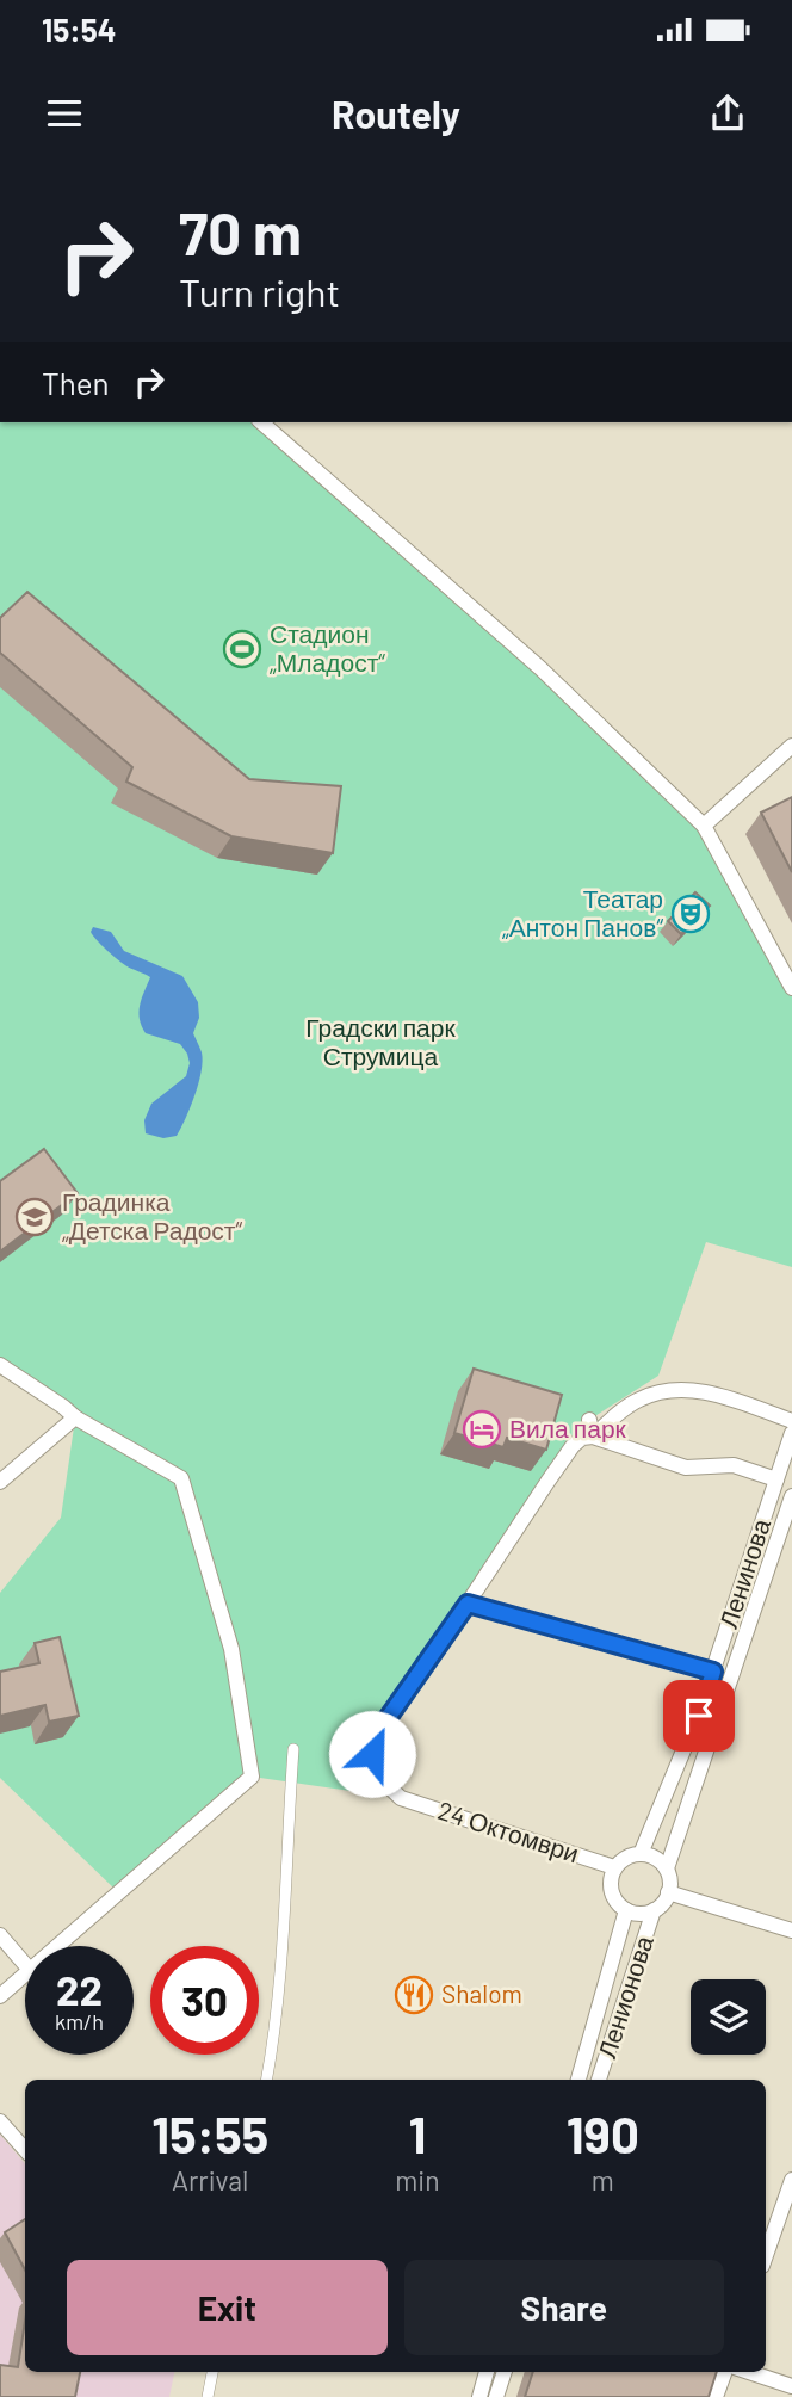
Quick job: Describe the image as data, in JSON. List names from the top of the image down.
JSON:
{
  "streets": {
    "street": ["Ленинова", "24 Октомври", "Ленионова"]
  },
  "crossings": [
    ["Ленинова", "24 Октомври"],
    ["Ленинова", "Ленионова"],
    ["24 Октомври", "Ленионова"]
  ],
  "parks": ["Градски парк Струмица"],
  "places": {
    "sports": ["Стадион „Младост“"],
    "theatre": ["Театар „Антон Панов“"],
    "school or university": ["Градинка „Детска Радост“"],
    "hotel": ["Вила парк"],
    "restaurant": ["Shalom"]
  },
  "page": {
    "status": "15:54",
    "header": "Routely",
    "turn": ["70 m", "Turn right"],
    "then": "Then",
    "speed": "22 km/h",
    "limit": "30",
    "eta": [
      "15:55",
      "Arrival",
      "1",
      "min",
      "190",
      "m"
    ],
    "buttons": ["Exit", "Share"]
  }
}
